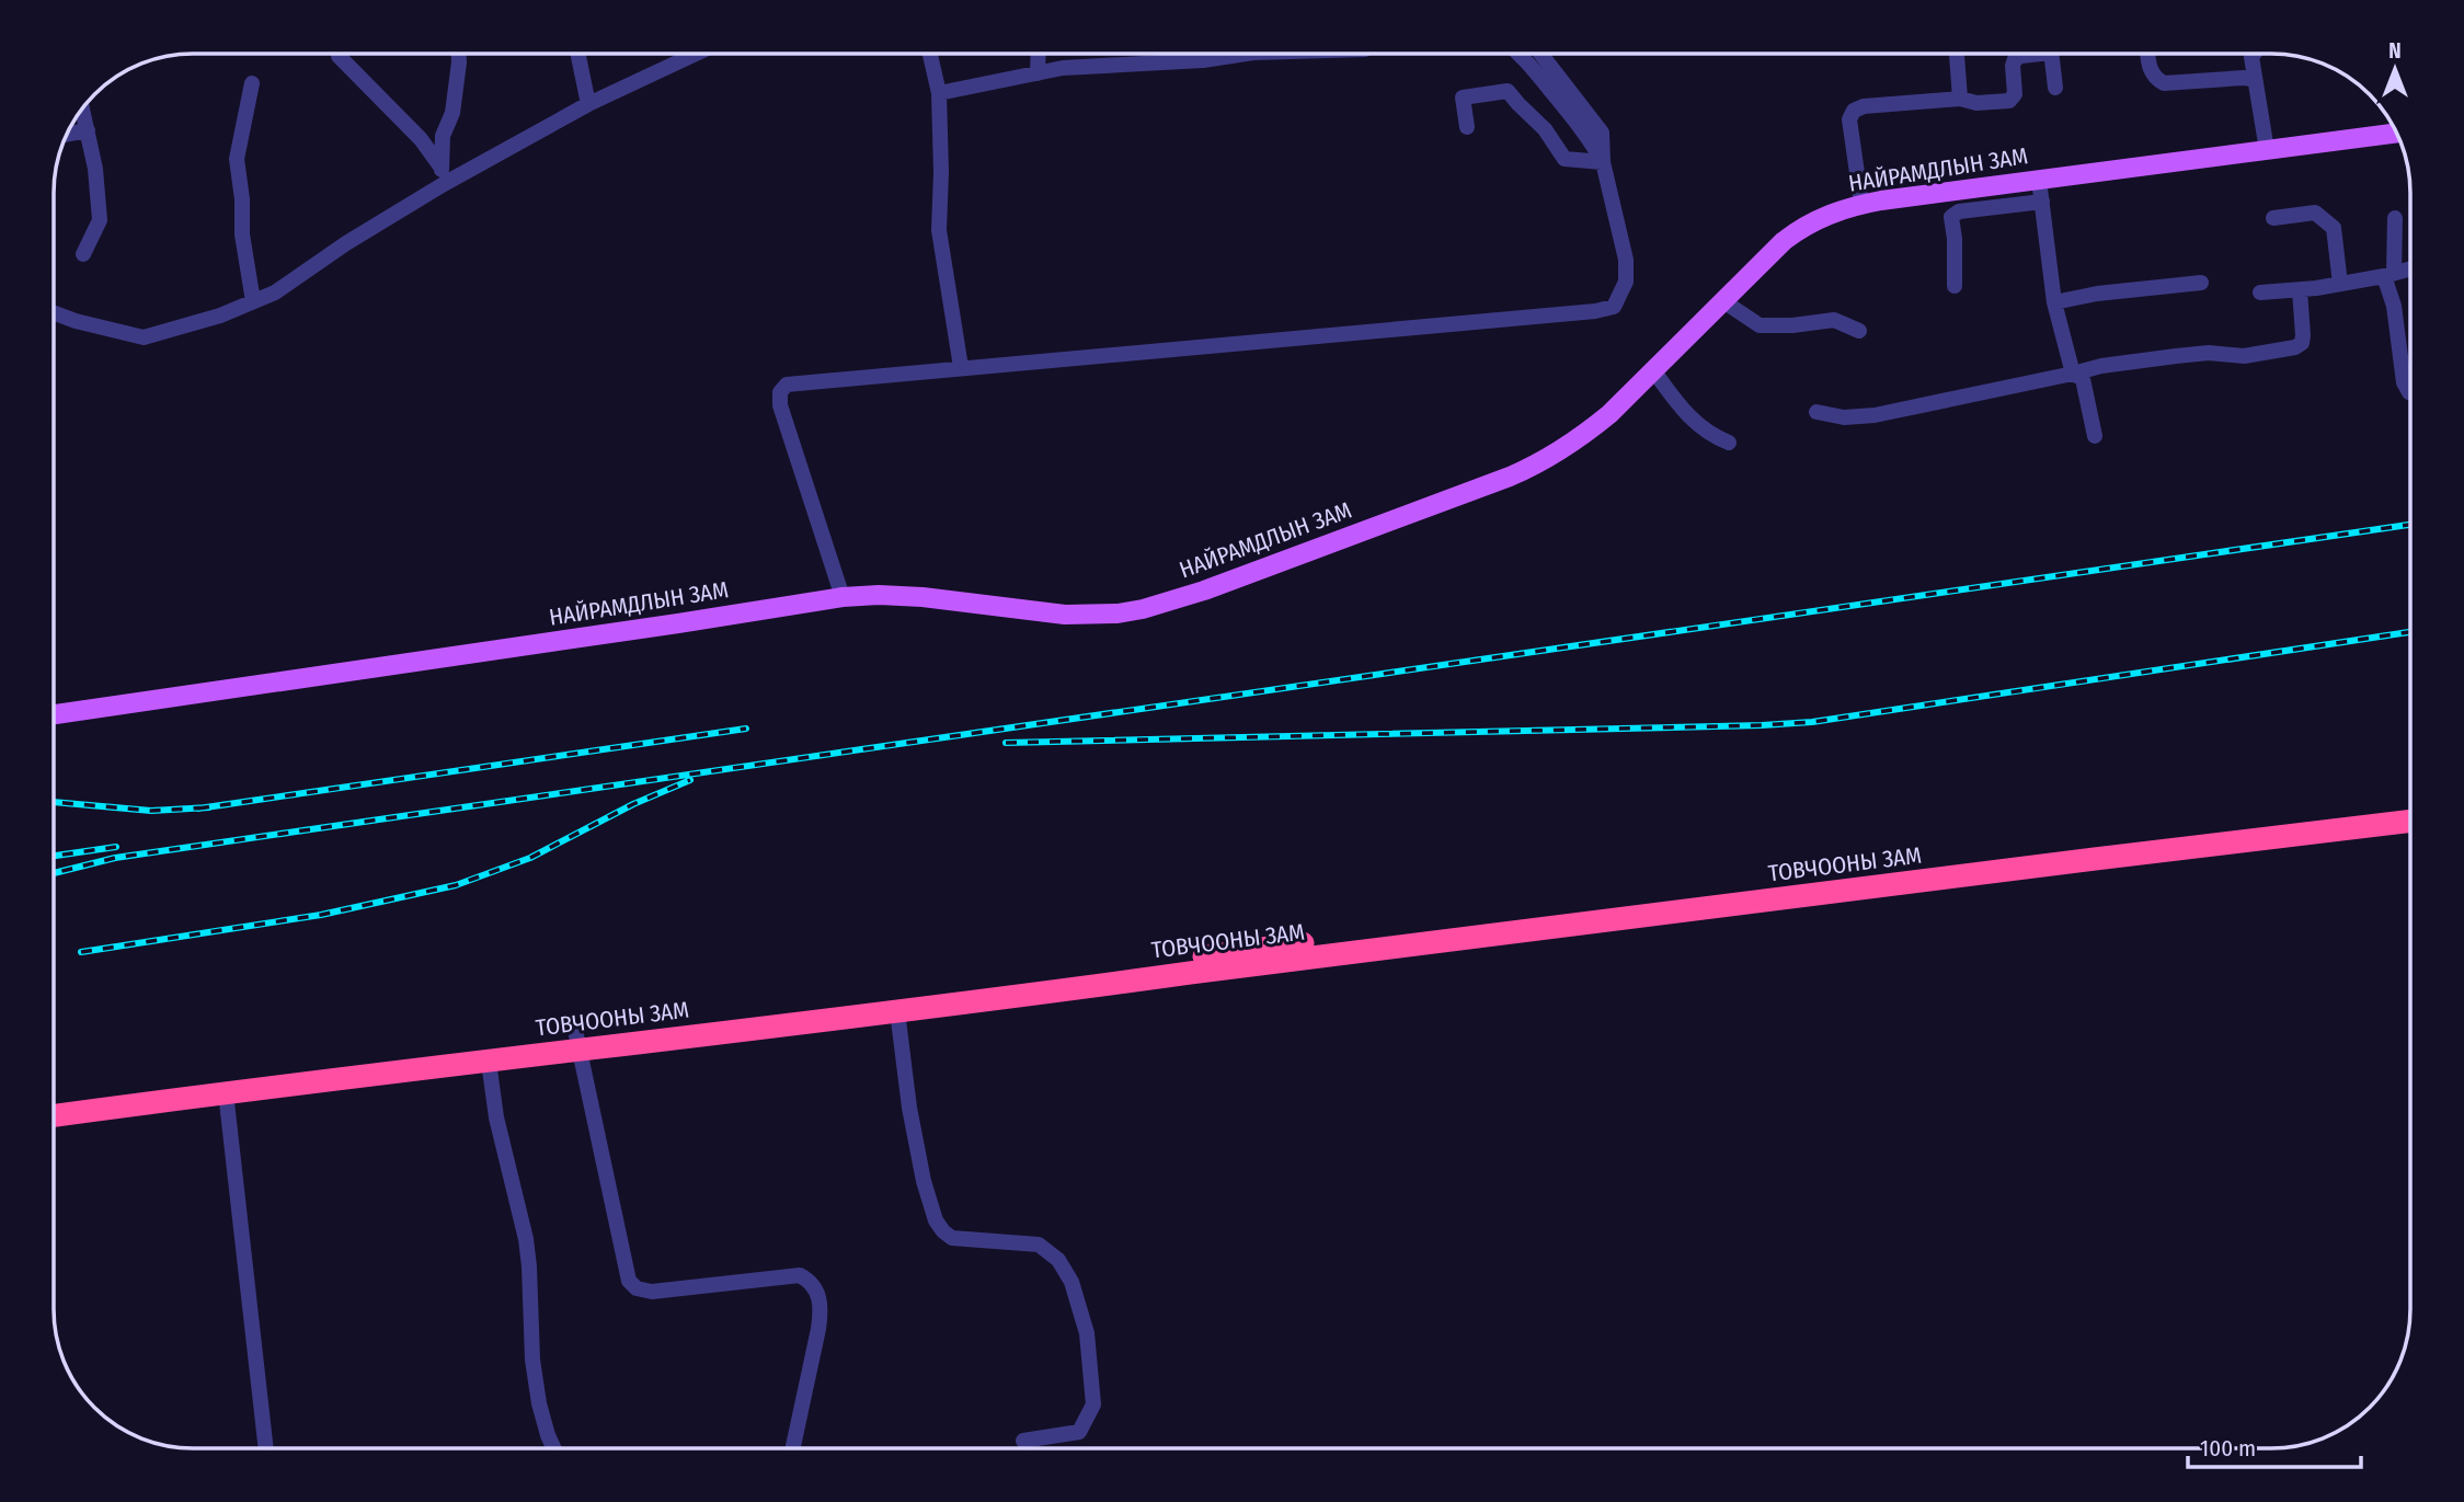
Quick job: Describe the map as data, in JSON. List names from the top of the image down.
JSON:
{
  "streets": {
    "highway": ["ТОВЧООНЫ ЗАМ"],
    "main road": ["НАЙРАМДЛЫН ЗАМ"]
  },
  "scale_bar": "100 m",
  "north": "top"
}
